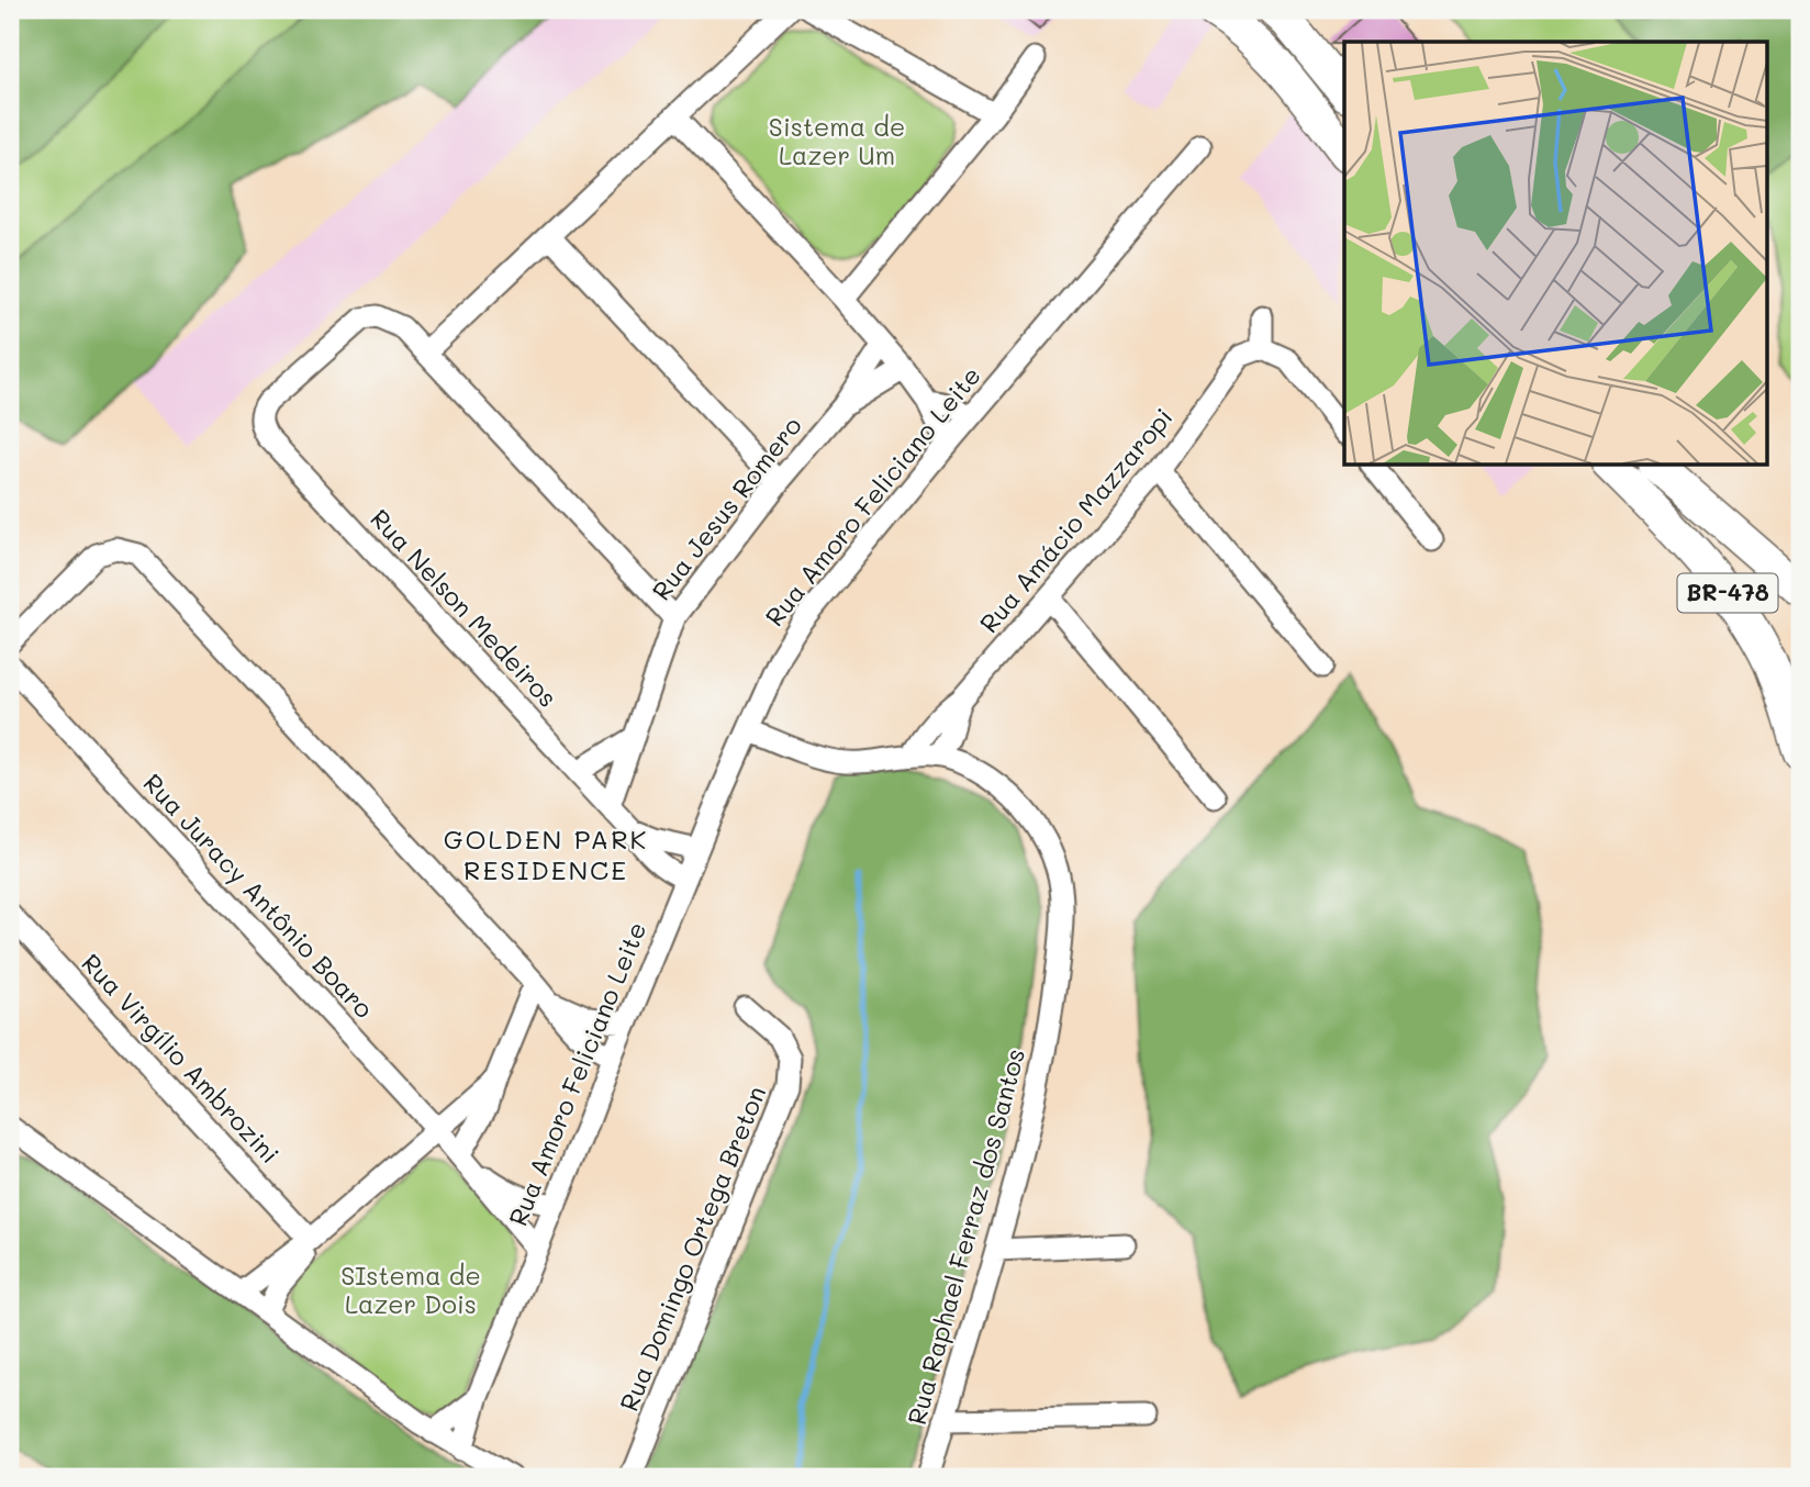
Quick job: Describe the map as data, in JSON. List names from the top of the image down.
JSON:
{
  "streets": {
    "main road": ["BR-478"],
    "street": [
      "Rua Amoro Feliciano Leite",
      "Rua Jesus Romero",
      "Rua Amácio Mazzaropi",
      "Rua Nelson Medeiros",
      "Rua Juracy Antônio Boaro",
      "Rua Virgílio Ambrozini",
      "Rua Raphael Ferraz dos Santos",
      "Rua Domingo Ortega Breton"
    ]
  },
  "crossings": [
    ["Rua Amoro Feliciano Leite", "Rua Nelson Medeiros"],
    ["Rua Amoro Feliciano Leite", "Rua Juracy Antônio Boaro"],
    ["Rua Amoro Feliciano Leite", "Rua Raphael Ferraz dos Santos"],
    ["Rua Jesus Romero", "Rua Nelson Medeiros"],
    ["Rua Amácio Mazzaropi", "Rua Raphael Ferraz dos Santos"]
  ],
  "districts": ["GOLDEN PARK RESIDENCE"],
  "parks": ["Sistema de Lazer Um", "SIstema de Lazer Dois"]
}
